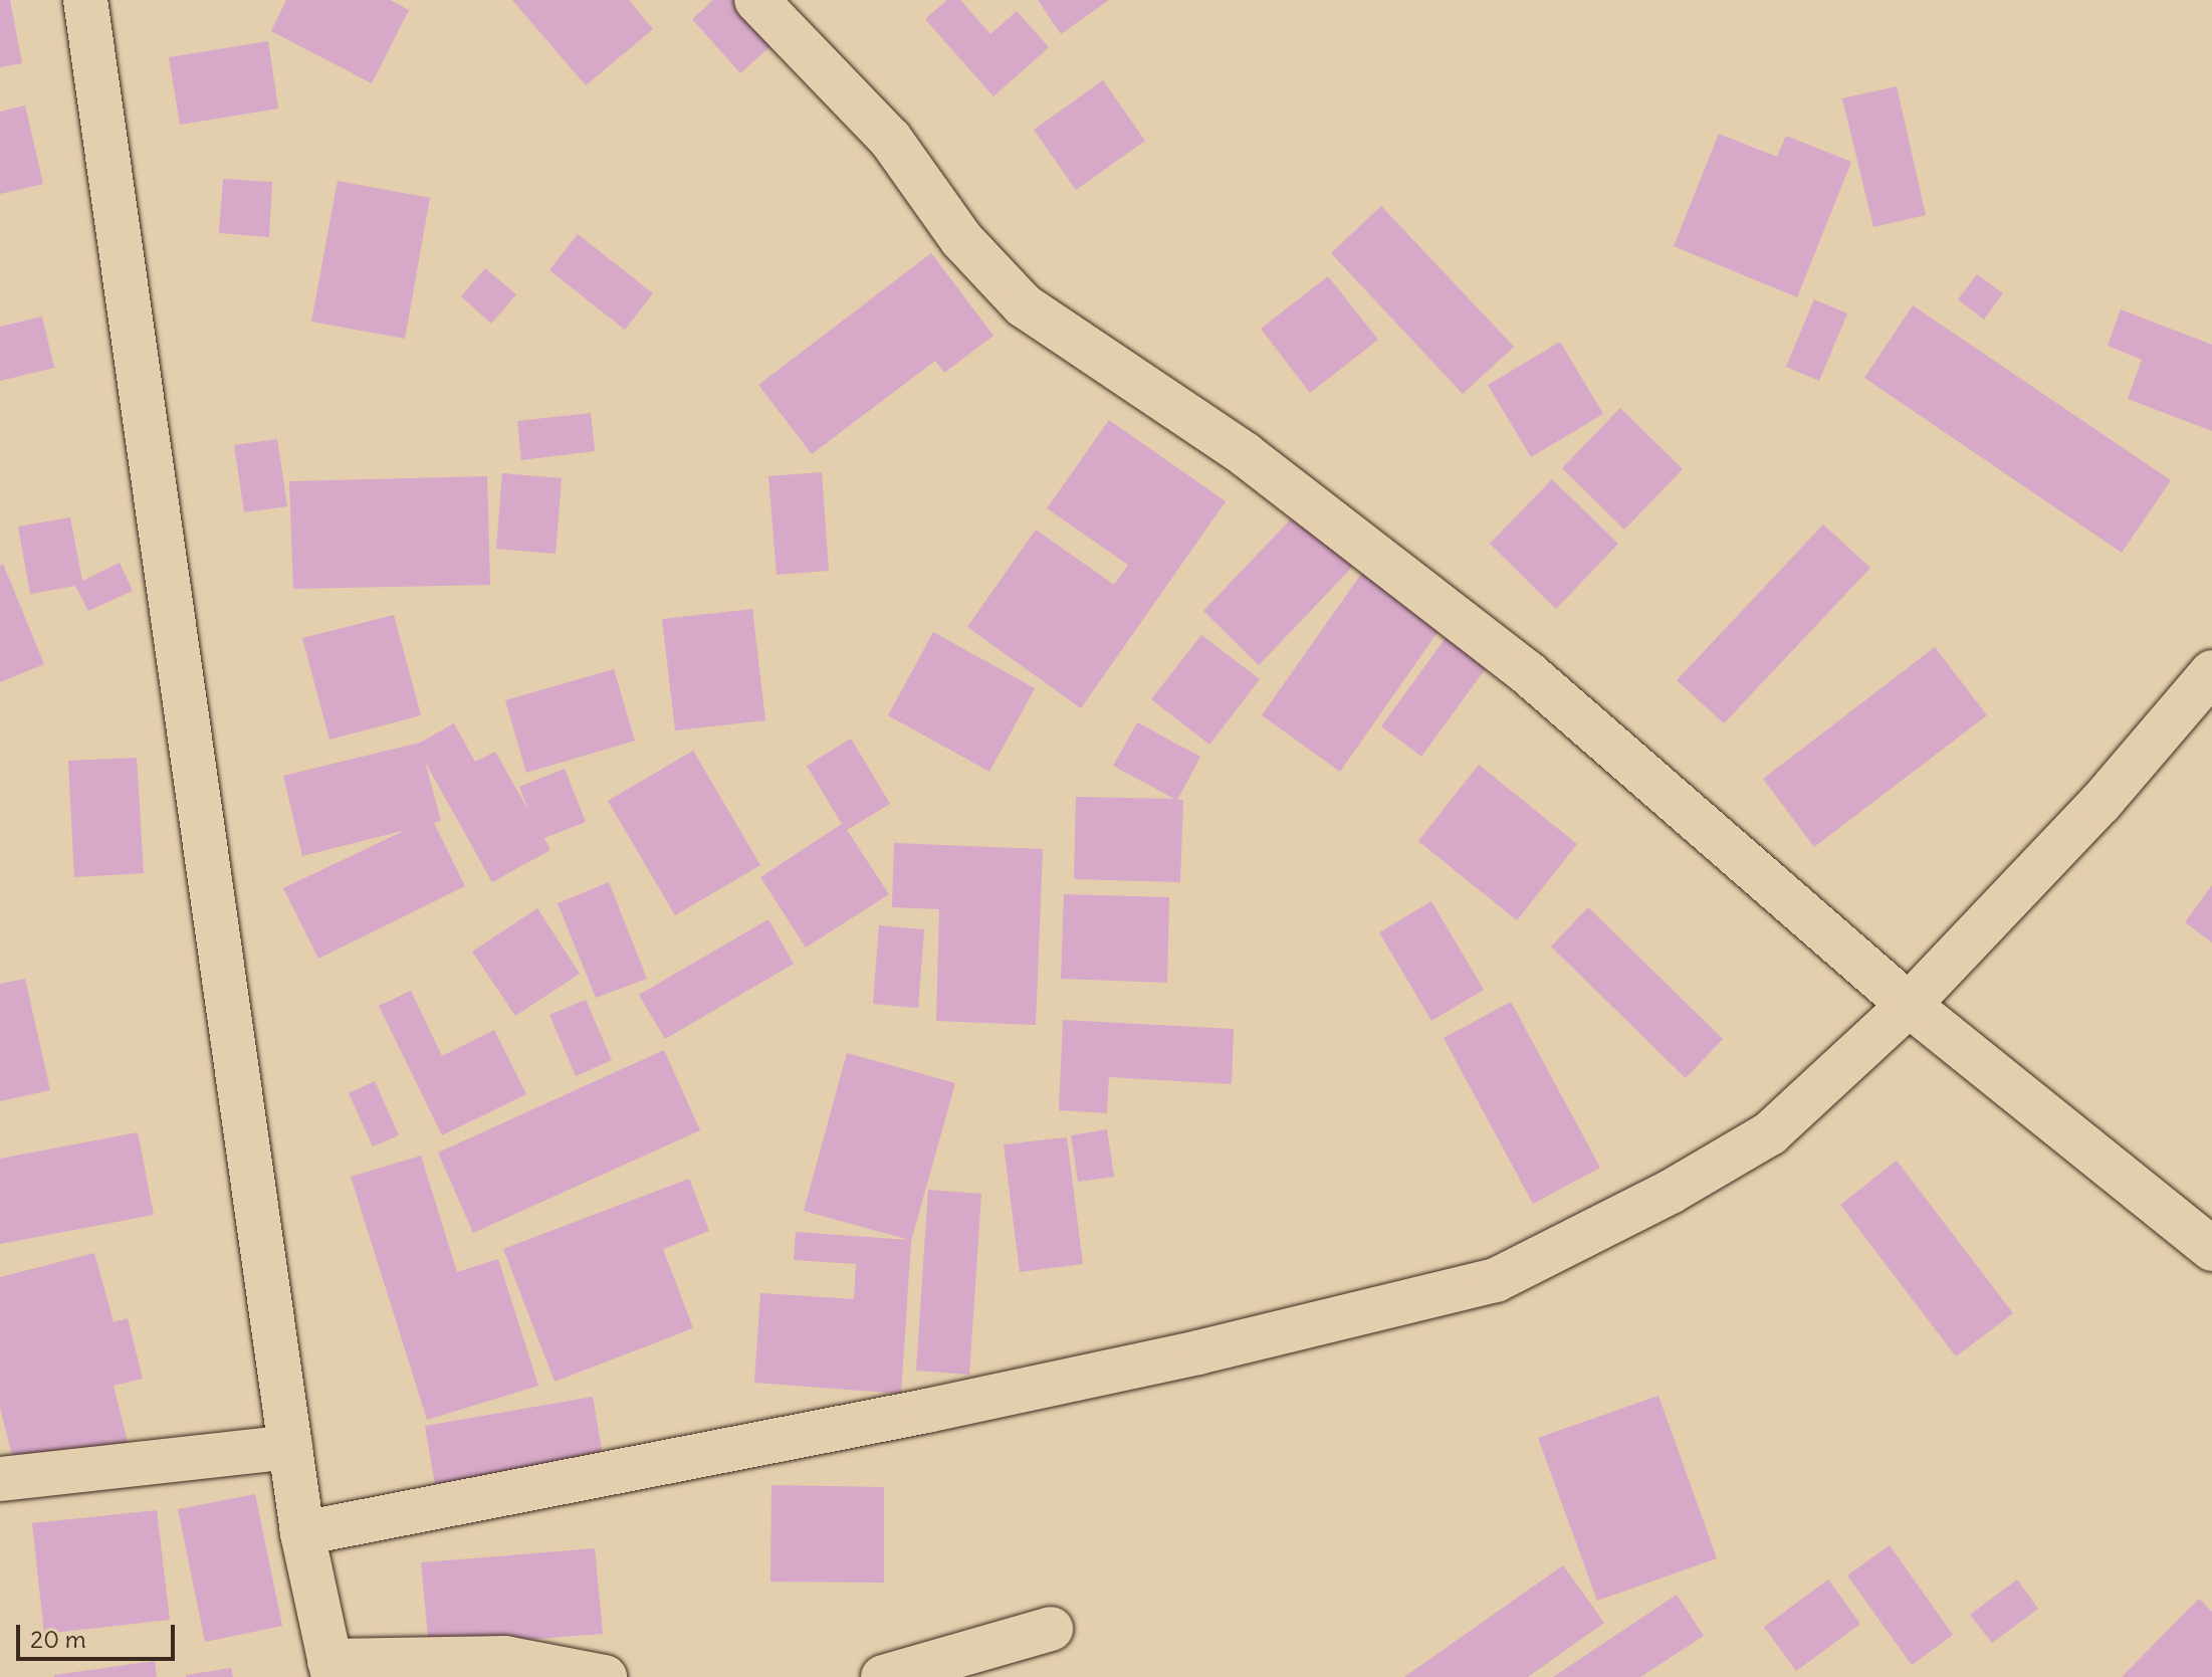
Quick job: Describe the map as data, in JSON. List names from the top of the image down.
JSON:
{
  "scale_bar": "20 m"
}
